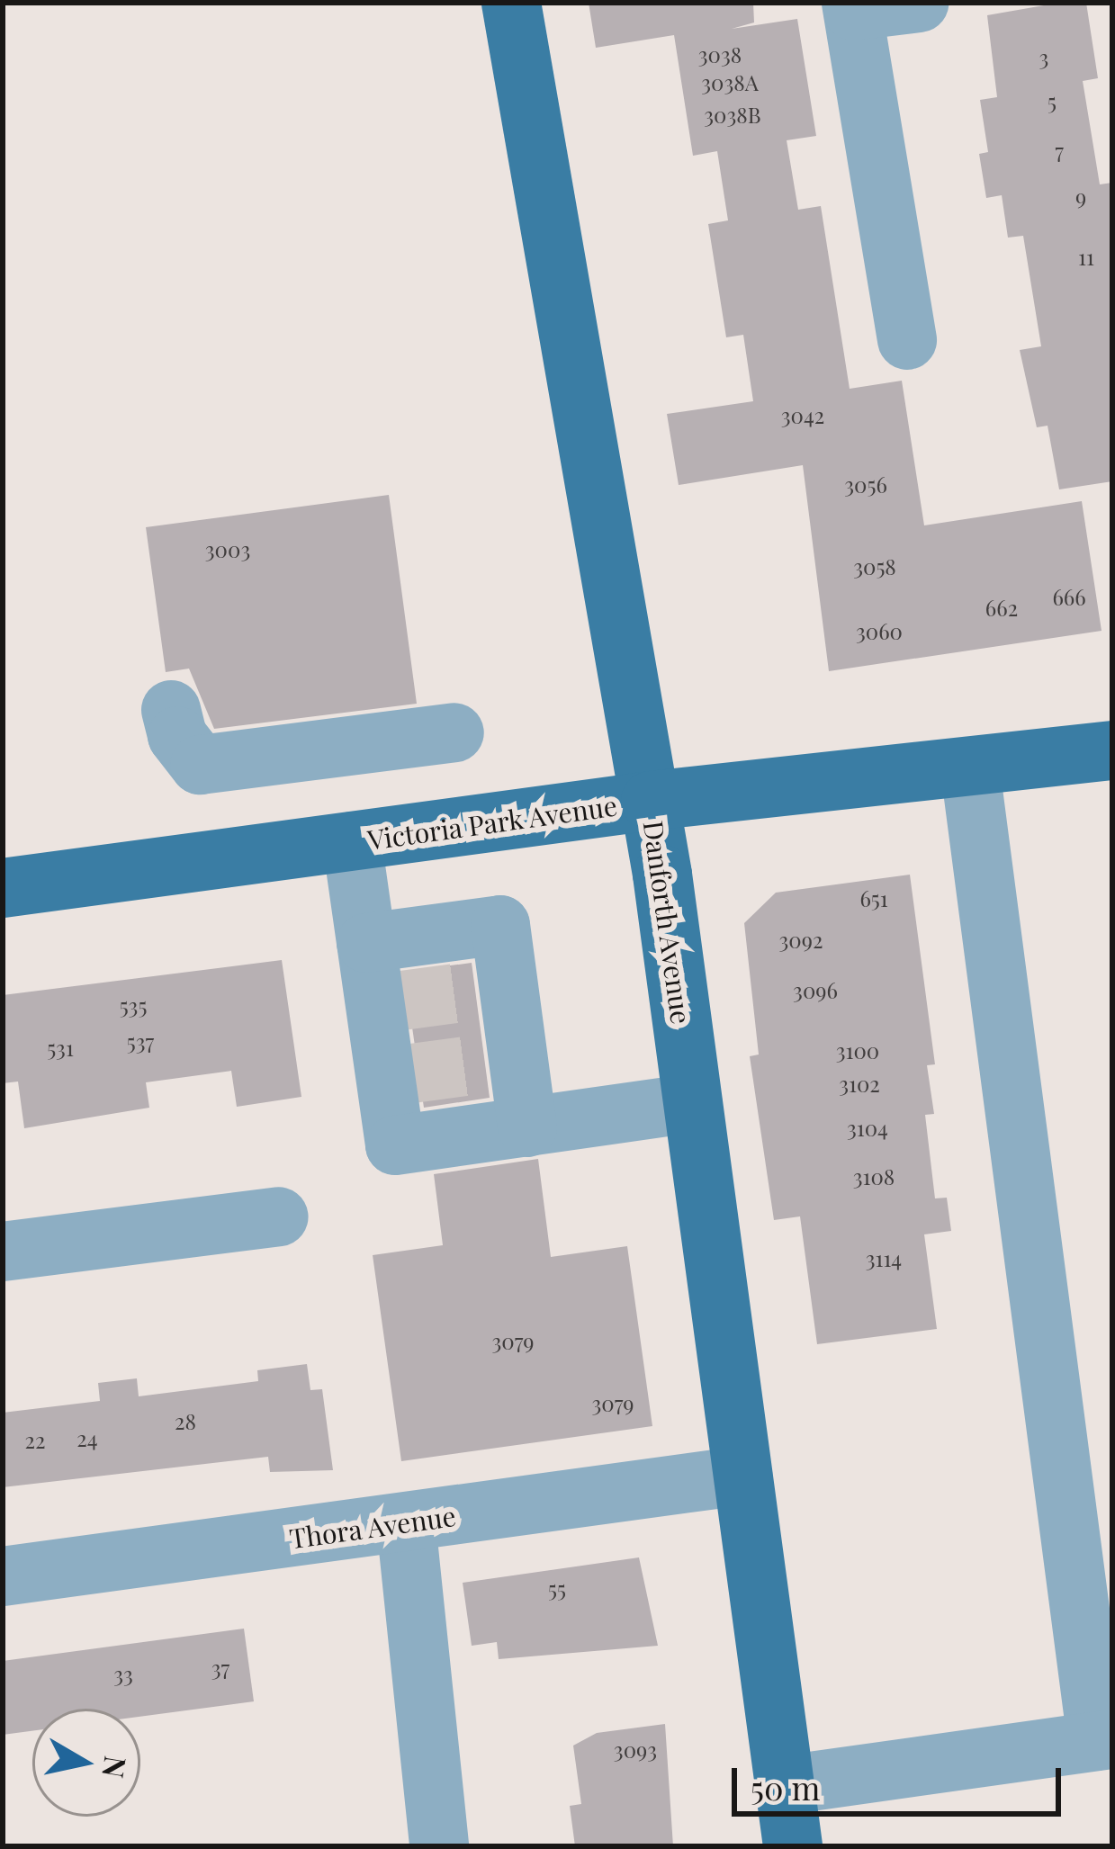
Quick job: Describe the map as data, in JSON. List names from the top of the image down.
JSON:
{
  "streets": {
    "main road": ["Victoria Park Avenue", "Danforth Avenue"],
    "street": ["Thora Avenue"]
  },
  "crossings": [
    ["Victoria Park Avenue", "Danforth Avenue"],
    ["Danforth Avenue", "Thora Avenue"]
  ],
  "house_numbers": [
    "3038",
    "3",
    "3038A",
    "5",
    "3038B",
    "7",
    "9",
    "11",
    "3042",
    "3056",
    "3003",
    "3058",
    "666",
    "662",
    "3060",
    "651",
    "3092",
    "3096",
    "535",
    "537",
    "531",
    "3100",
    "3102",
    "3104",
    "3108",
    "3114",
    "3079",
    "3079",
    "28",
    "24",
    "22",
    "55",
    "37",
    "33",
    "3093"
  ],
  "scale_bar": "50 m",
  "north": "right"
}
